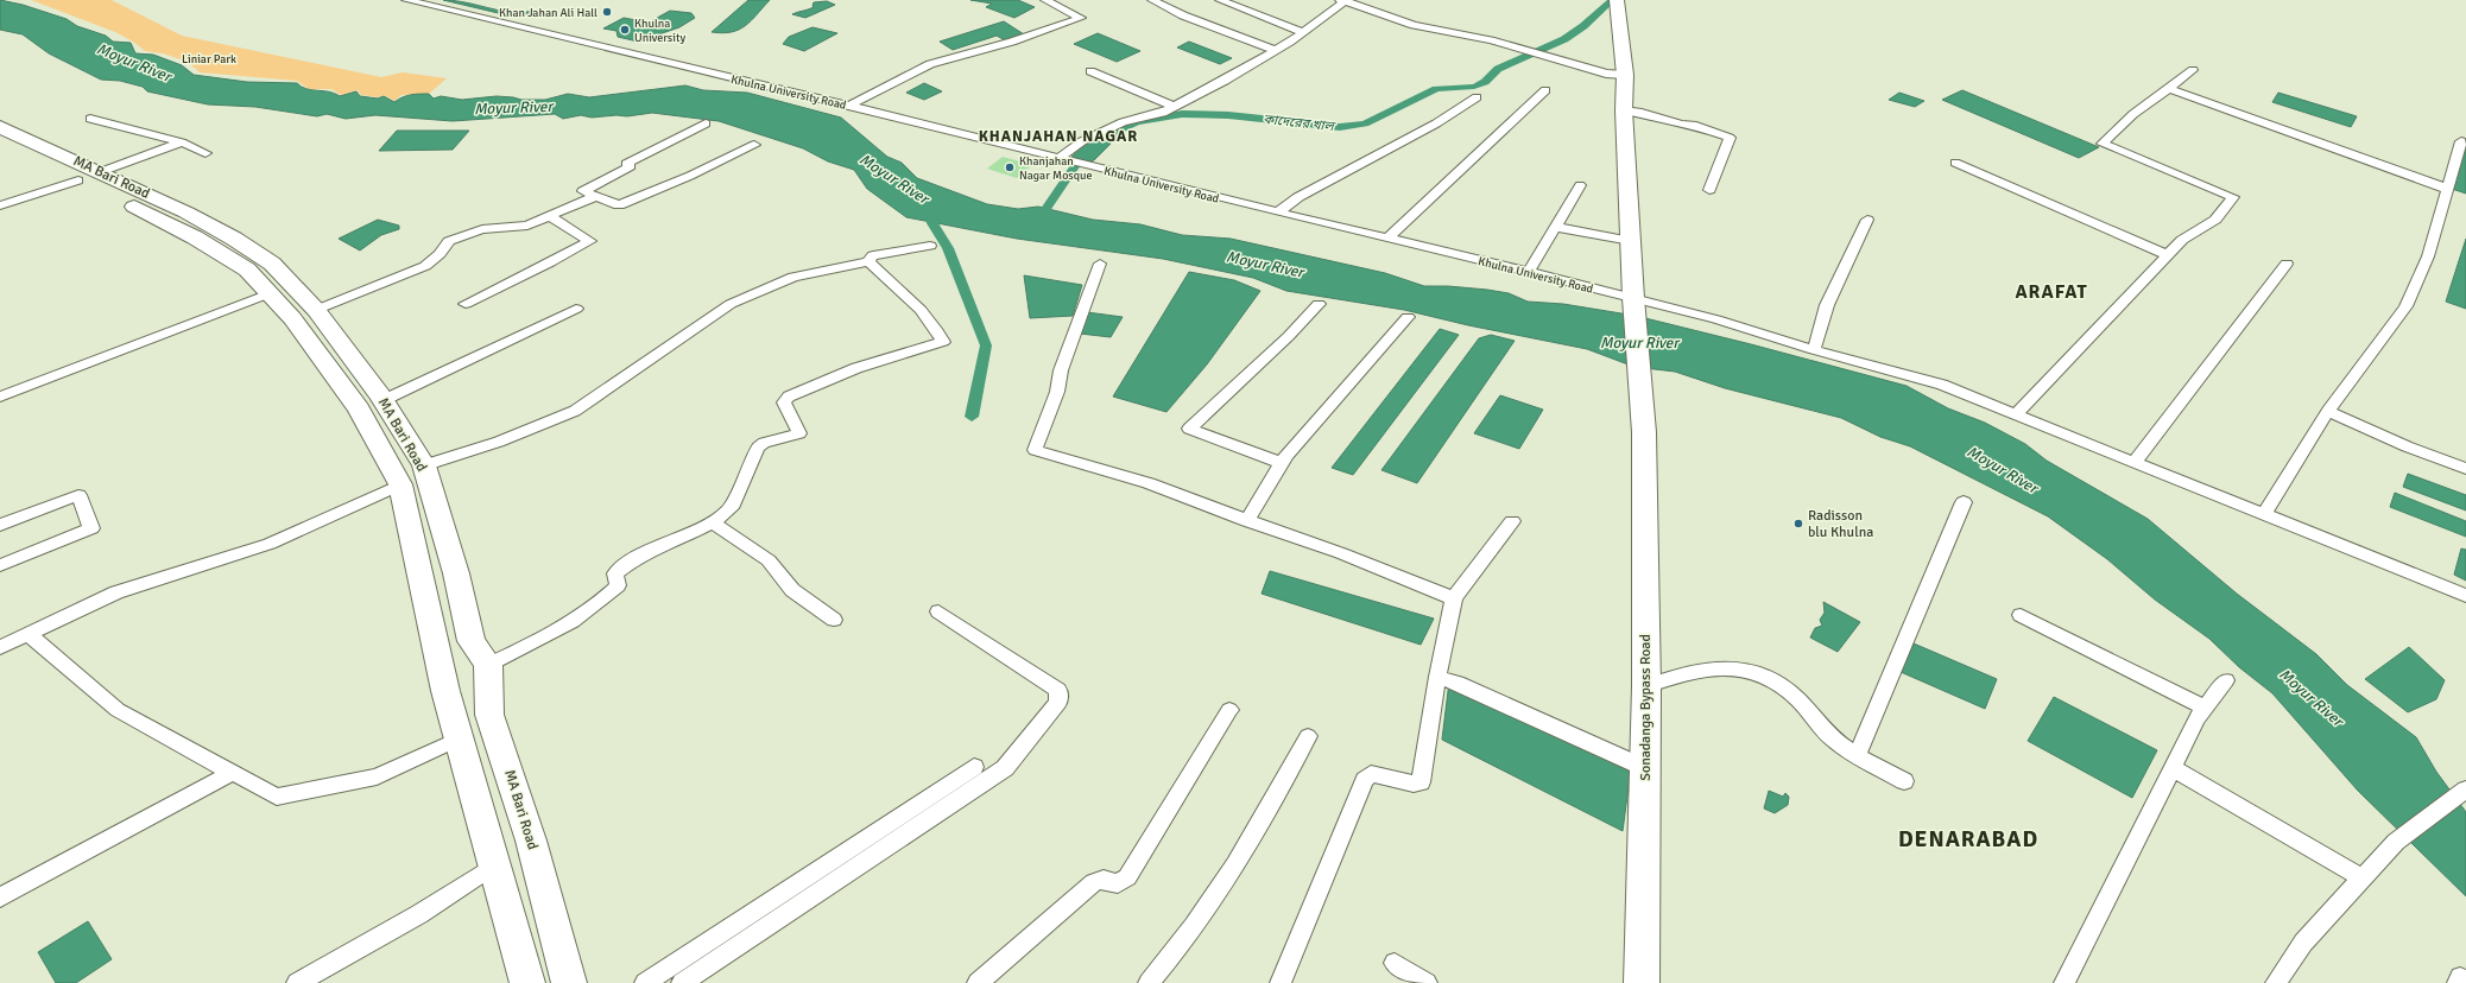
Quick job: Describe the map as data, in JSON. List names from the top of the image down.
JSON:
{
  "streets": {
    "main road": ["MA Bari Road", "Sonadanga Bypass Road"],
    "street": ["Khulna University Road"]
  },
  "crossings": [
    ["Khulna University Road", "Sonadanga Bypass Road"]
  ],
  "districts": ["KHANJAHAN NAGAR", "ARAFAT", "DENARABAD"],
  "water": ["Moyur River", "কাদেরের খাল"],
  "parks": ["Liniar Park"],
  "places": [
    "Khan Jahan Ali Hall",
    "Khulna University",
    "Khanjahan Nagar Mosque",
    "Radisson blu Khulna"
  ]
}
